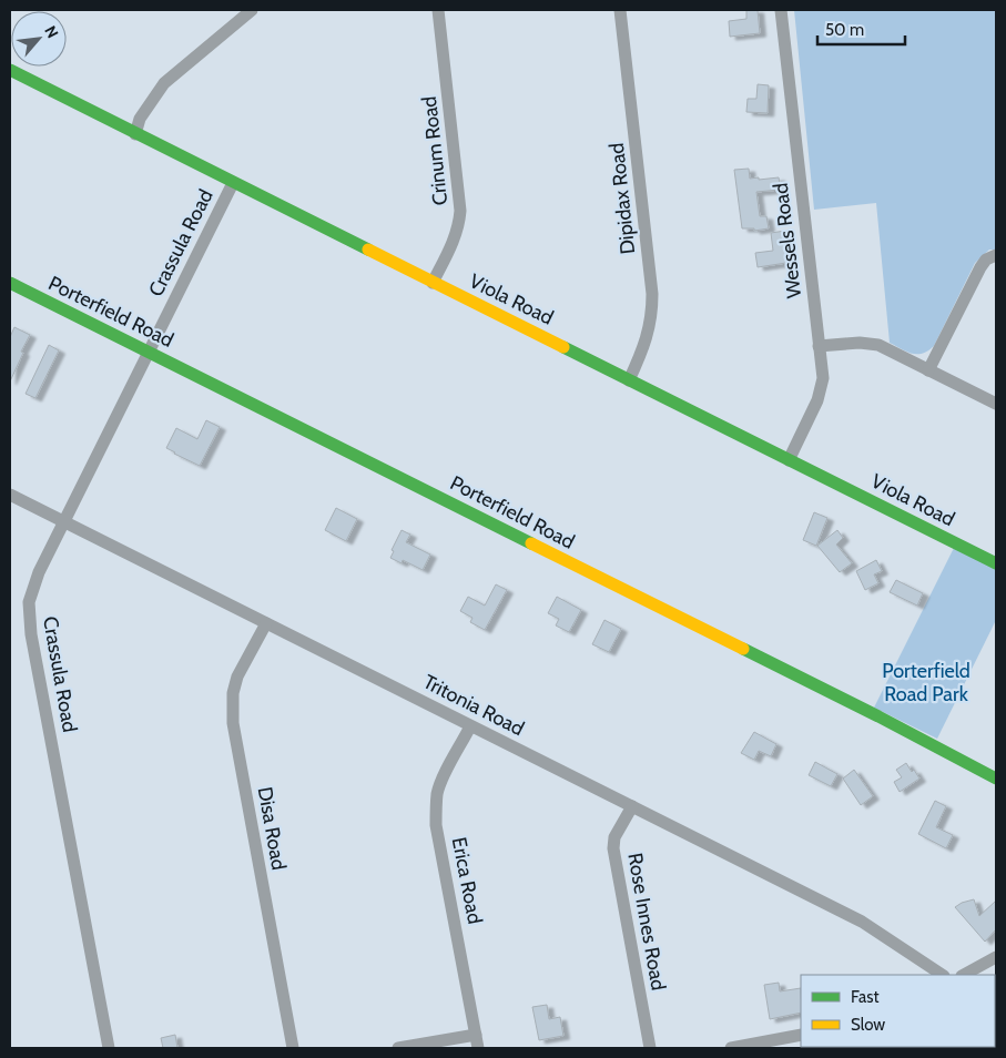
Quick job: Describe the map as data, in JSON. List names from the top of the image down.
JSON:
{
  "streets": {
    "street": [
      "Crinum Road",
      "Dipidax Road",
      "Wessels Road",
      "Crassula Road",
      "Viola Road",
      "Porterfield Road",
      "Tritonia Road",
      "Disa Road",
      "Erica Road",
      "Rose Innes Road"
    ]
  },
  "crossings": [
    ["Crinum Road", "Viola Road"],
    ["Dipidax Road", "Viola Road"],
    ["Wessels Road", "Viola Road"],
    ["Crassula Road", "Viola Road"],
    ["Crassula Road", "Porterfield Road"],
    ["Crassula Road", "Tritonia Road"],
    ["Tritonia Road", "Disa Road"],
    ["Tritonia Road", "Erica Road"],
    ["Tritonia Road", "Rose Innes Road"]
  ],
  "parks": ["Porterfield Road Park"],
  "legend": ["Fast", "Slow"],
  "scale_bar": "50 m",
  "north": "top right"
}
